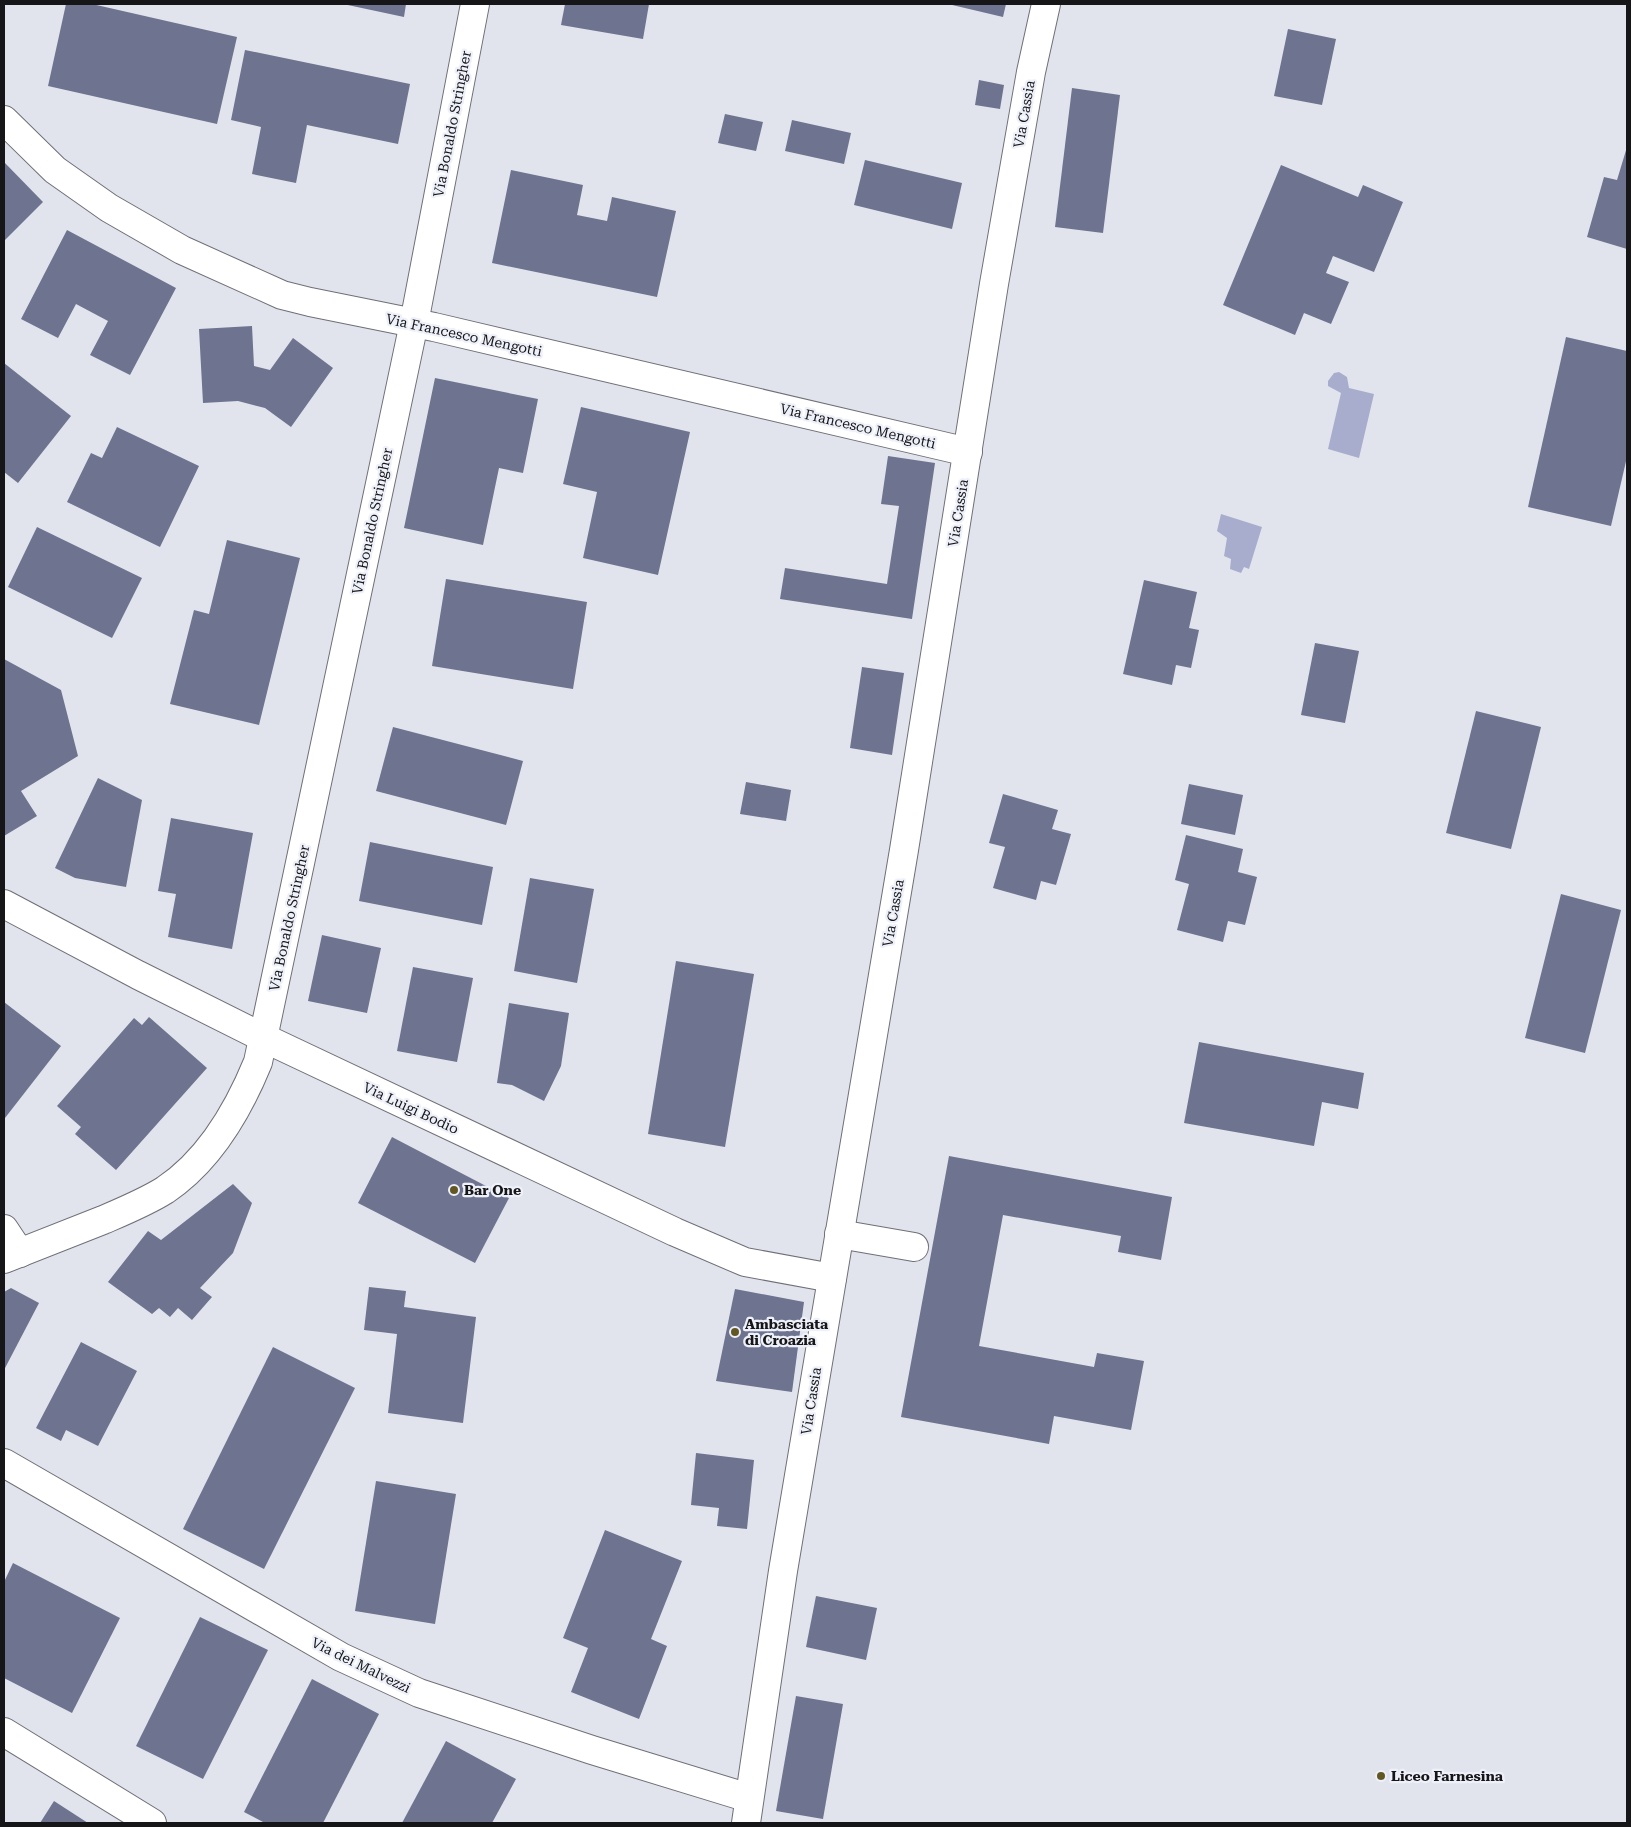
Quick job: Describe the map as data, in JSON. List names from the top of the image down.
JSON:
{
  "streets": {
    "street": [
      "Via Cassia",
      "Via Bonaldo Stringher",
      "Via Francesco Mengotti",
      "Via Luigi Bodio",
      "Via dei Malvezzi"
    ]
  },
  "crossings": [
    ["Via Cassia", "Via Francesco Mengotti"],
    ["Via Cassia", "Via Luigi Bodio"],
    ["Via Cassia", "Via dei Malvezzi"],
    ["Via Bonaldo Stringher", "Via Francesco Mengotti"],
    ["Via Bonaldo Stringher", "Via Luigi Bodio"]
  ],
  "places": ["Bar One", "Ambasciata di Croazia", "Liceo Farnesina"]
}
